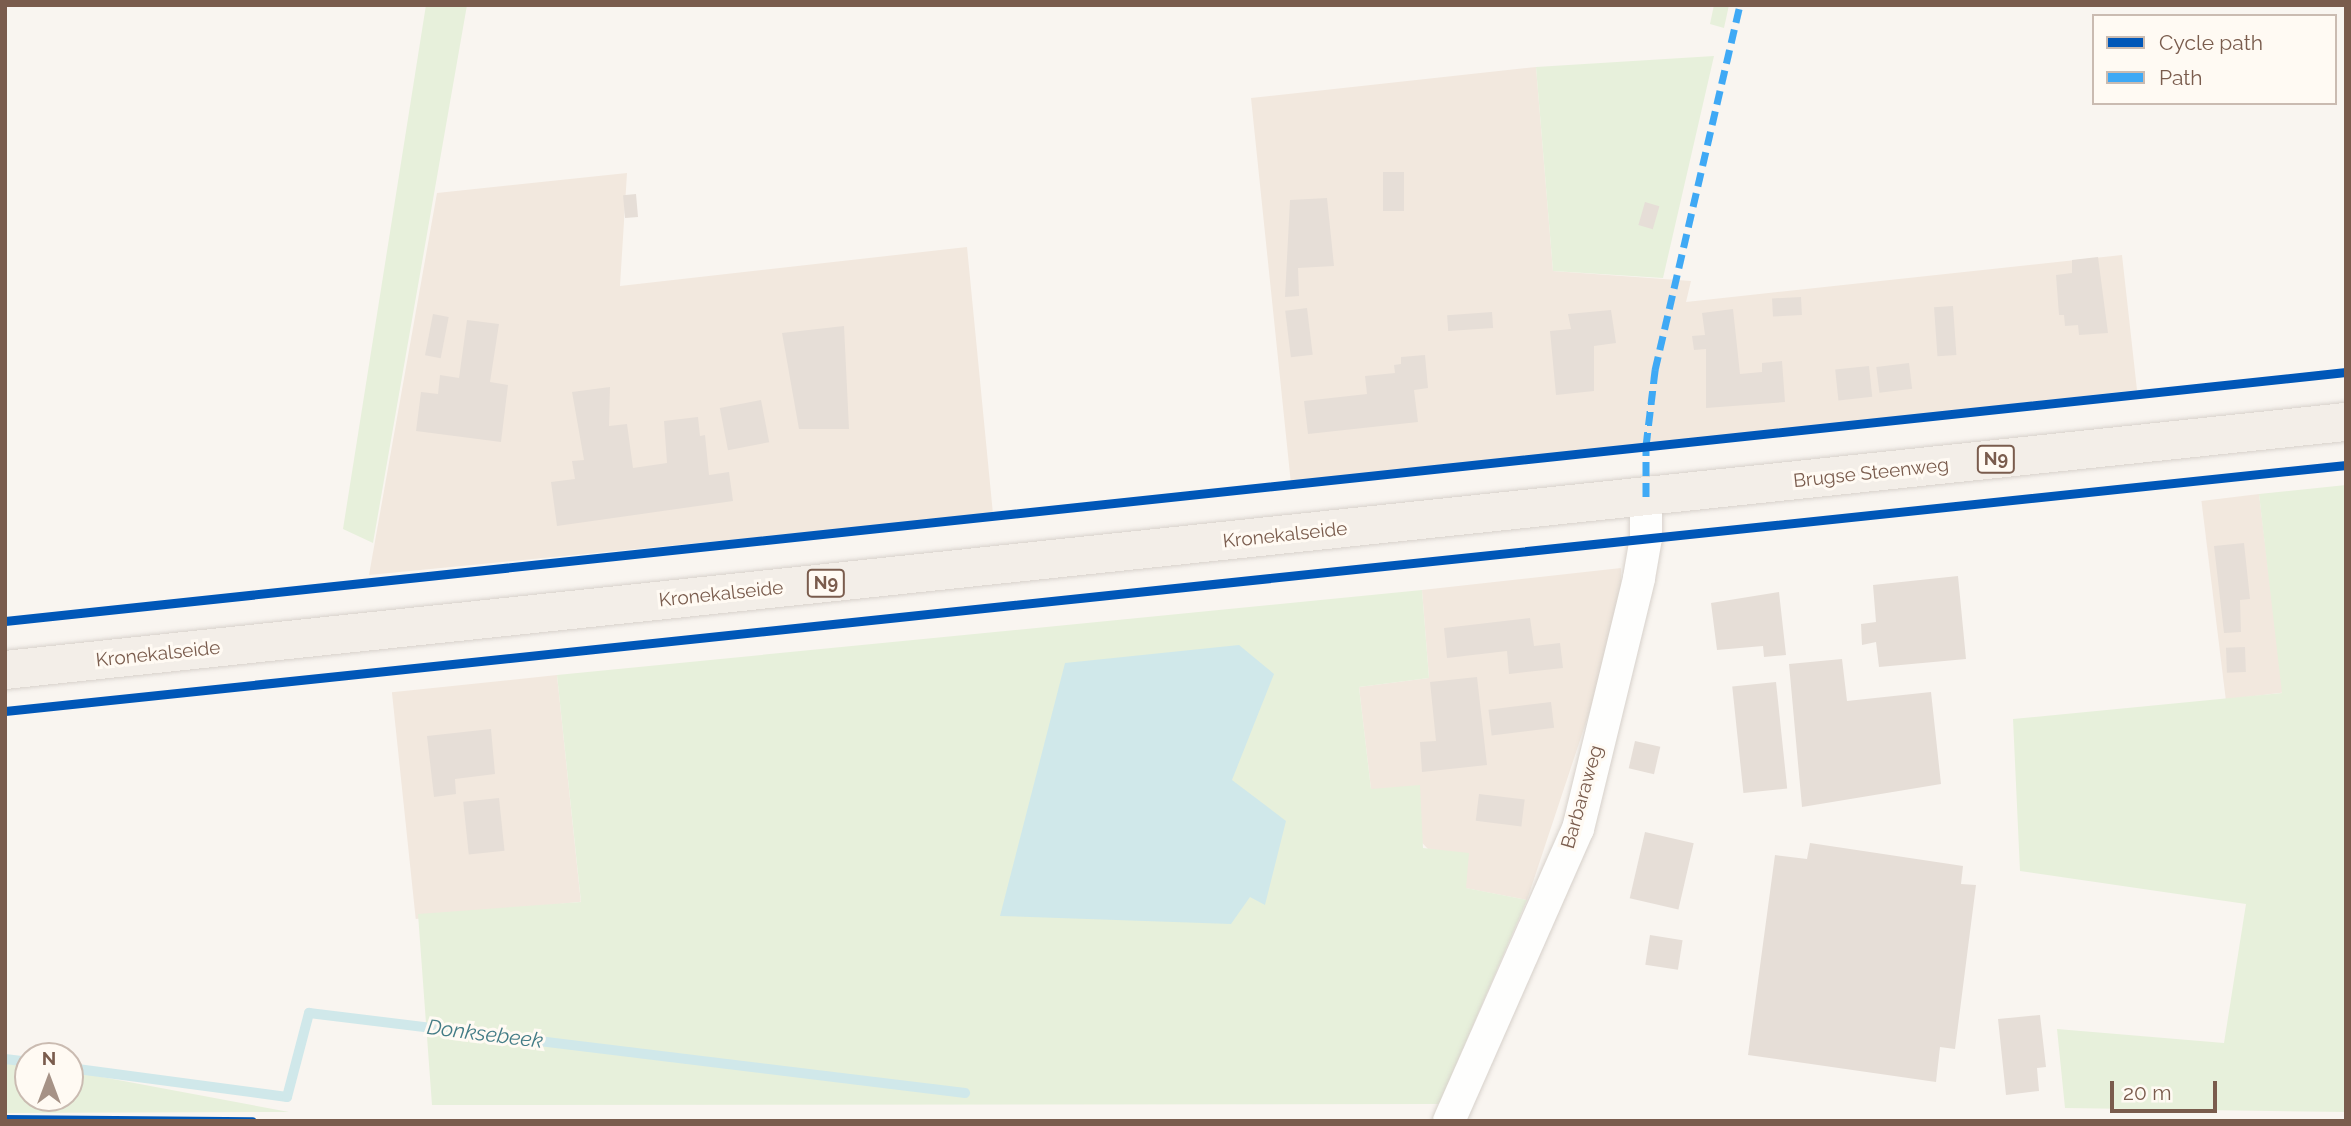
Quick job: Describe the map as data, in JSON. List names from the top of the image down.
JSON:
{
  "streets": {
    "main road": ["N9", "Brugse Steenweg", "Kronekalseide"],
    "street": ["Barbaraweg"]
  },
  "crossings": [
    ["Brugse Steenweg", "Kronekalseide"],
    ["Brugse Steenweg", "Barbaraweg"],
    ["Kronekalseide", "Barbaraweg"]
  ],
  "water": ["Donksebeek"],
  "legend": ["Cycle path", "Path"],
  "scale_bar": "20 m",
  "north": "top"
}
